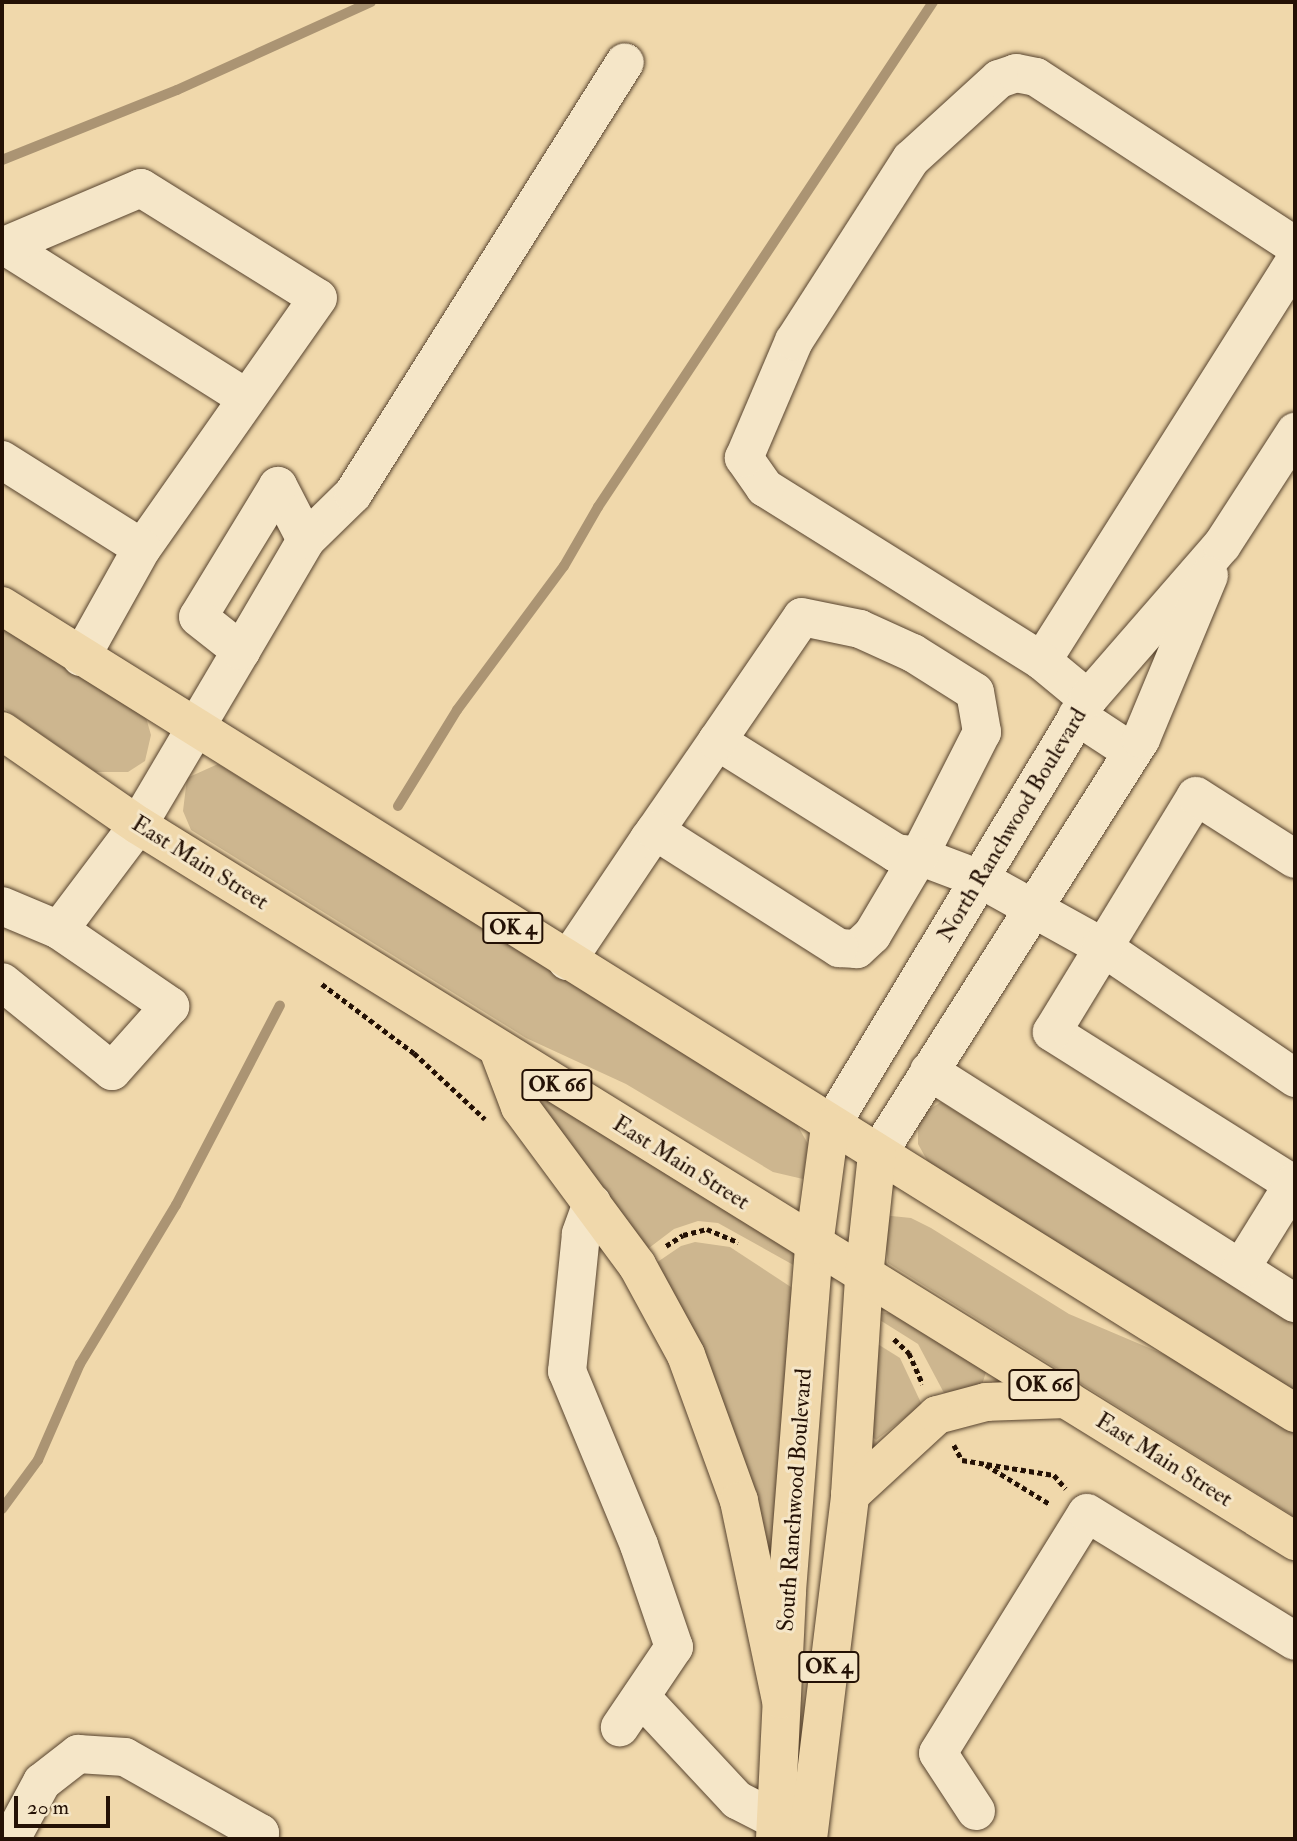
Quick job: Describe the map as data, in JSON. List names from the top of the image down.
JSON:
{
  "streets": {
    "main road": [
      "East Main Street",
      "OK 4",
      "OK 66",
      "South Ranchwood Boulevard"
    ],
    "street": ["North Ranchwood Boulevard"]
  },
  "crossings": [
    ["North Ranchwood Boulevard", "OK 4"],
    ["North Ranchwood Boulevard", "South Ranchwood Boulevard"],
    ["East Main Street", "OK 4"],
    ["East Main Street", "South Ranchwood Boulevard"],
    ["OK 4", "South Ranchwood Boulevard"]
  ],
  "scale_bar": "20 m"
}
